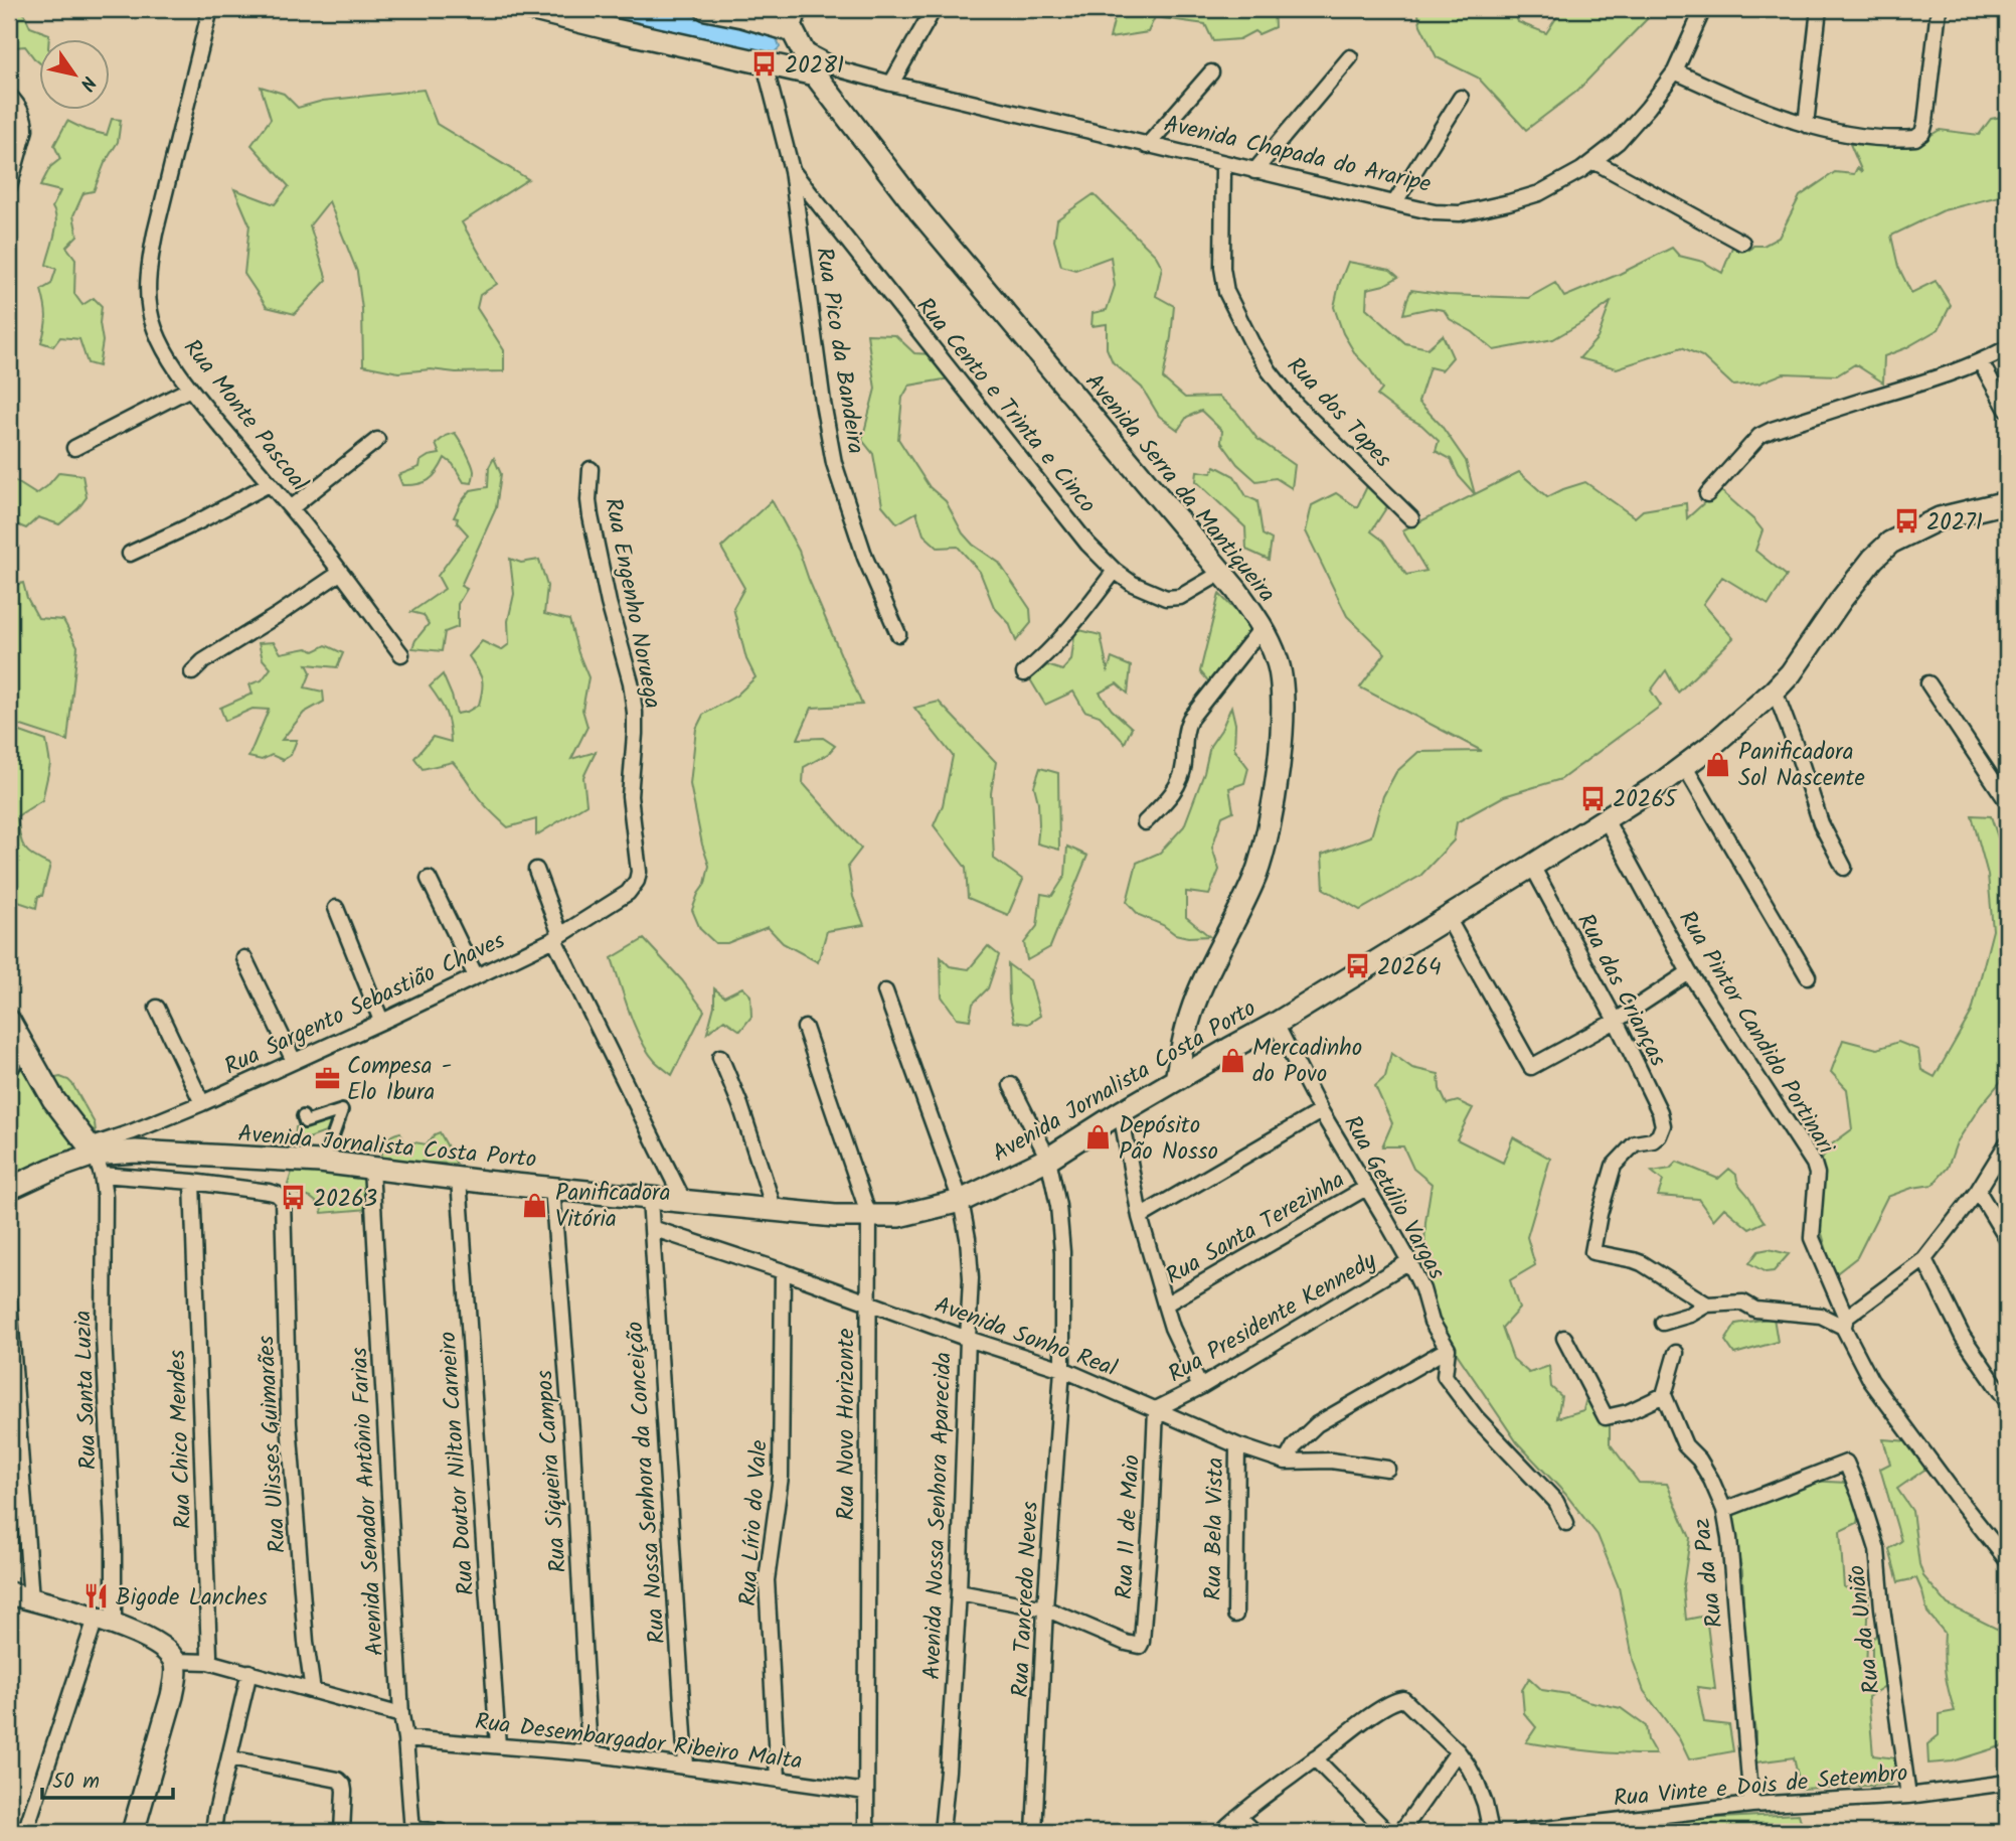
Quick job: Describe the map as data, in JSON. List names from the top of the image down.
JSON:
{
  "streets": {
    "main road": ["Avenida Chapada do Araripe", "Avenida Serra da Mantiqueira", "Avenida Jornalista Costa Porto"],
    "street": [
      "Rua Pico da Bandeira",
      "Rua Cento e Trinta e Cinco",
      "Rua dos Tapes",
      "Rua Monte Pascoal",
      "Rua Engenho Noruega",
      "Rua das Crianças",
      "Rua Sargento Sebastião Chaves",
      "Rua Pintor Candido Portinari",
      "Rua Getúlio Vargas",
      "Rua Santa Terezinha",
      "Rua Presidente Kennedy",
      "Avenida Sonho Real",
      "Rua Santa Luzia",
      "Rua Novo Horizonte",
      "Rua Chico Mendes",
      "Rua Ulisses Guimarães",
      "Rua Doutor Nilton Carneiro",
      "Rua Siqueira Campos",
      "Rua Nossa Senhora da Conceição",
      "Avenida Senador Antônio Farias",
      "Avenida Nossa Senhora Aparecida",
      "Rua Lírio do Vale",
      "Rua 11 de Maio",
      "Rua Bela Vista",
      "Rua da Paz",
      "Rua Tancredo Neves",
      "Rua da União",
      "Rua Desembargador Ribeiro Malta",
      "Rua Vinte e Dois de Setembro"
    ]
  },
  "crossings": [
    ["Avenida Chapada do Araripe", "Rua dos Tapes"],
    ["Rua Pico da Bandeira", "Rua Cento e Trinta e Cinco"],
    ["Rua Cento e Trinta e Cinco", "Avenida Serra da Mantiqueira"],
    ["Avenida Serra da Mantiqueira", "Avenida Jornalista Costa Porto"],
    ["Rua Engenho Noruega", "Rua Sargento Sebastião Chaves"],
    ["Rua das Crianças", "Avenida Jornalista Costa Porto"],
    ["Rua Sargento Sebastião Chaves", "Avenida Jornalista Costa Porto"],
    ["Rua Sargento Sebastião Chaves", "Rua Santa Luzia"],
    ["Rua Pintor Candido Portinari", "Avenida Jornalista Costa Porto"],
    ["Avenida Jornalista Costa Porto", "Rua Getúlio Vargas"],
    ["Avenida Jornalista Costa Porto", "Rua Santa Luzia"],
    ["Avenida Jornalista Costa Porto", "Rua Novo Horizonte"],
    ["Avenida Jornalista Costa Porto", "Rua Doutor Nilton Carneiro"],
    ["Avenida Jornalista Costa Porto", "Rua Siqueira Campos"],
    ["Avenida Jornalista Costa Porto", "Rua Nossa Senhora da Conceição"],
    ["Avenida Jornalista Costa Porto", "Avenida Senador Antônio Farias"],
    ["Avenida Jornalista Costa Porto", "Avenida Nossa Senhora Aparecida"],
    ["Avenida Jornalista Costa Porto", "Rua Tancredo Neves"],
    ["Rua Getúlio Vargas", "Rua Santa Terezinha"],
    ["Rua Getúlio Vargas", "Rua Presidente Kennedy"],
    ["Rua Presidente Kennedy", "Avenida Sonho Real"],
    ["Rua Presidente Kennedy", "Rua 11 de Maio"],
    ["Avenida Sonho Real", "Rua Novo Horizonte"],
    ["Avenida Sonho Real", "Rua Nossa Senhora da Conceição"],
    ["Avenida Sonho Real", "Avenida Nossa Senhora Aparecida"],
    ["Avenida Sonho Real", "Rua Lírio do Vale"],
    ["Avenida Sonho Real", "Rua 11 de Maio"],
    ["Avenida Sonho Real", "Rua Bela Vista"],
    ["Avenida Sonho Real", "Rua Tancredo Neves"],
    ["Rua Novo Horizonte", "Rua Desembargador Ribeiro Malta"],
    ["Rua Chico Mendes", "Rua Ulisses Guimarães"],
    ["Rua Doutor Nilton Carneiro", "Rua Desembargador Ribeiro Malta"],
    ["Rua Siqueira Campos", "Rua Desembargador Ribeiro Malta"],
    ["Rua Nossa Senhora da Conceição", "Rua Desembargador Ribeiro Malta"],
    ["Avenida Senador Antônio Farias", "Rua Desembargador Ribeiro Malta"],
    ["Rua Lírio do Vale", "Rua Desembargador Ribeiro Malta"],
    ["Rua 11 de Maio", "Rua Tancredo Neves"],
    ["Rua da Paz", "Rua da União"],
    ["Rua da Paz", "Rua Vinte e Dois de Setembro"],
    ["Rua da União", "Rua Vinte e Dois de Setembro"]
  ],
  "places": {
    "bus stop": [
      "20281",
      "20271",
      "20265",
      "20264",
      "20263"
    ],
    "shop": [
      "Panificadora Sol Nascente",
      "Mercadinho do Povo",
      "Depósito Pão Nosso",
      "Panificadora Vitória"
    ],
    "office": ["Compesa - Elo Ibura"],
    "restaurant": ["Bigode Lanches"]
  },
  "scale_bar": "50 m",
  "north": "bottom right"
}
